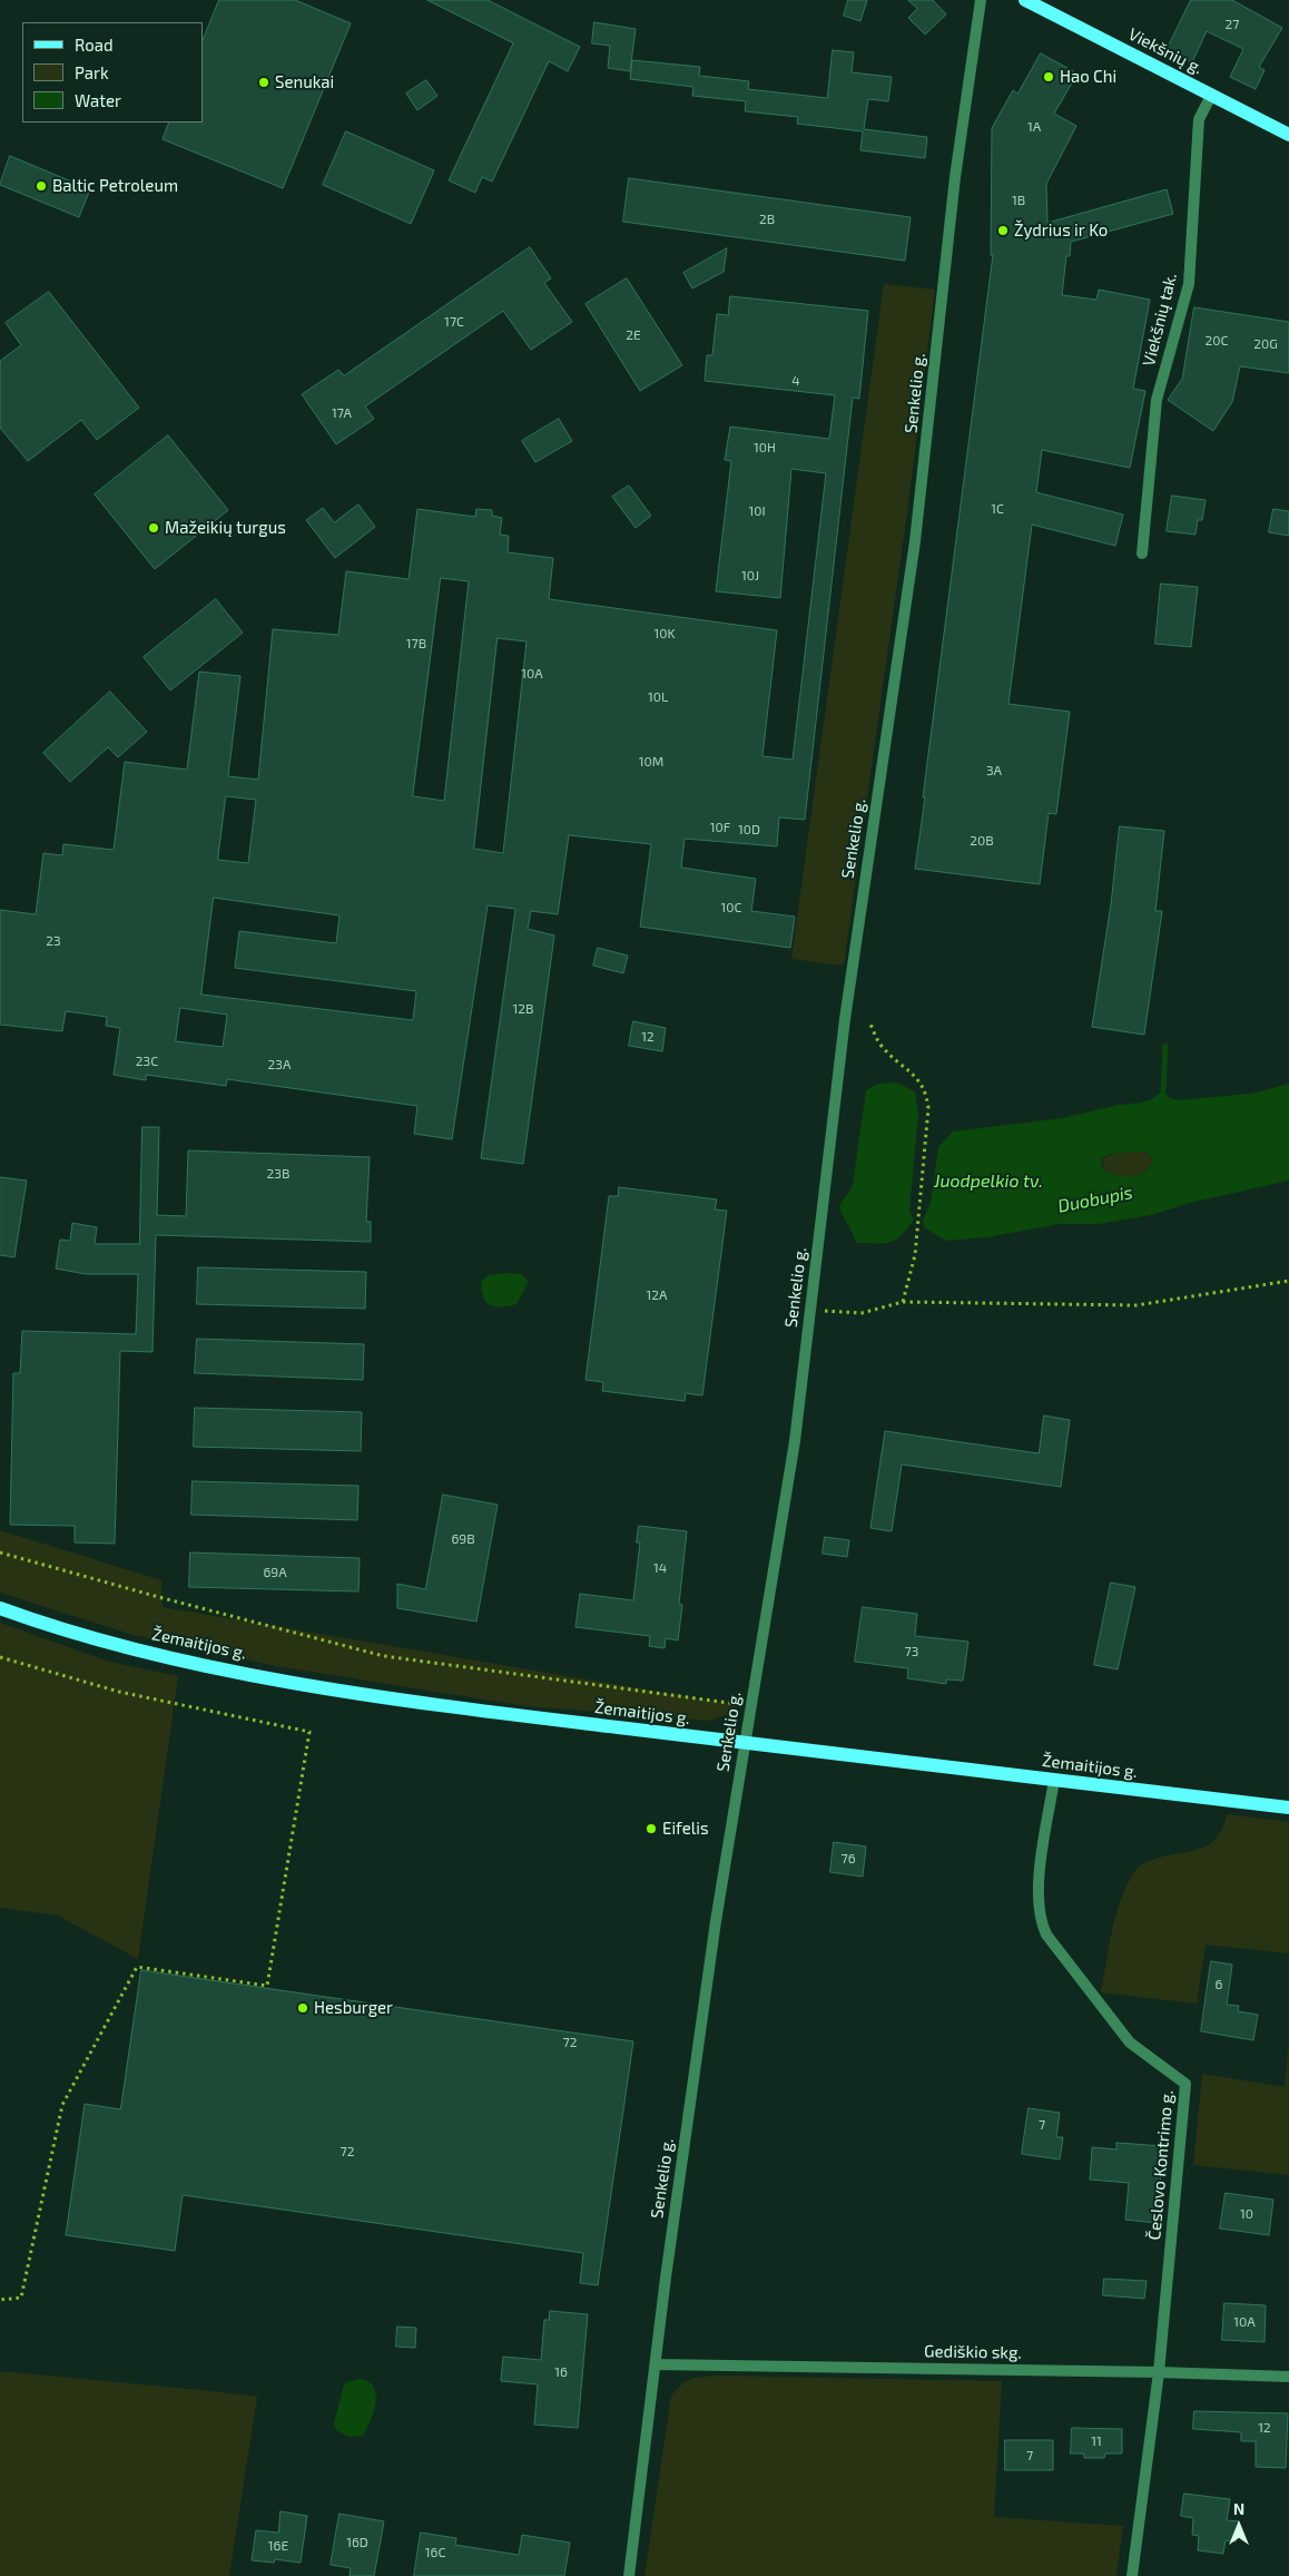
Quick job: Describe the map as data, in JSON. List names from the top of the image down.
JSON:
{
  "streets": {
    "main road": ["Viekšnių g.", "Žemaitijos g."],
    "street": [
      "Viekšnių tak.",
      "Senkelio g.",
      "Česlovo Kontrimo g.",
      "Gediškio skg."
    ]
  },
  "crossings": [
    ["Viekšnių g.", "Viekšnių tak."],
    ["Senkelio g.", "Žemaitijos g."],
    ["Senkelio g.", "Gediškio skg."],
    ["Žemaitijos g.", "Česlovo Kontrimo g."],
    ["Česlovo Kontrimo g.", "Gediškio skg."]
  ],
  "water": ["Juodpelkio tv.", "Duobupis"],
  "places": [
    "Hao Chi",
    "Senukai",
    "Baltic Petroleum",
    "Žydrius ir Ko",
    "Mažeikių turgus",
    "Eifelis",
    "Hesburger"
  ],
  "house_numbers": [
    "27",
    "1A",
    "1B",
    "2B",
    "17C",
    "2E",
    "20C",
    "20G",
    "4",
    "17A",
    "10H",
    "1C",
    "10I",
    "10J",
    "10K",
    "17B",
    "10A",
    "10L",
    "10M",
    "3A",
    "10F",
    "10D",
    "20B",
    "10C",
    "23",
    "12B",
    "12",
    "23C",
    "23A",
    "23B",
    "12A",
    "69B",
    "14",
    "69A",
    "73",
    "76",
    "6",
    "72",
    "7",
    "72",
    "10",
    "10A",
    "16",
    "12",
    "11",
    "7",
    "16D",
    "16E",
    "16C"
  ],
  "legend": ["Road", "Park", "Water"],
  "north": "top"
}
